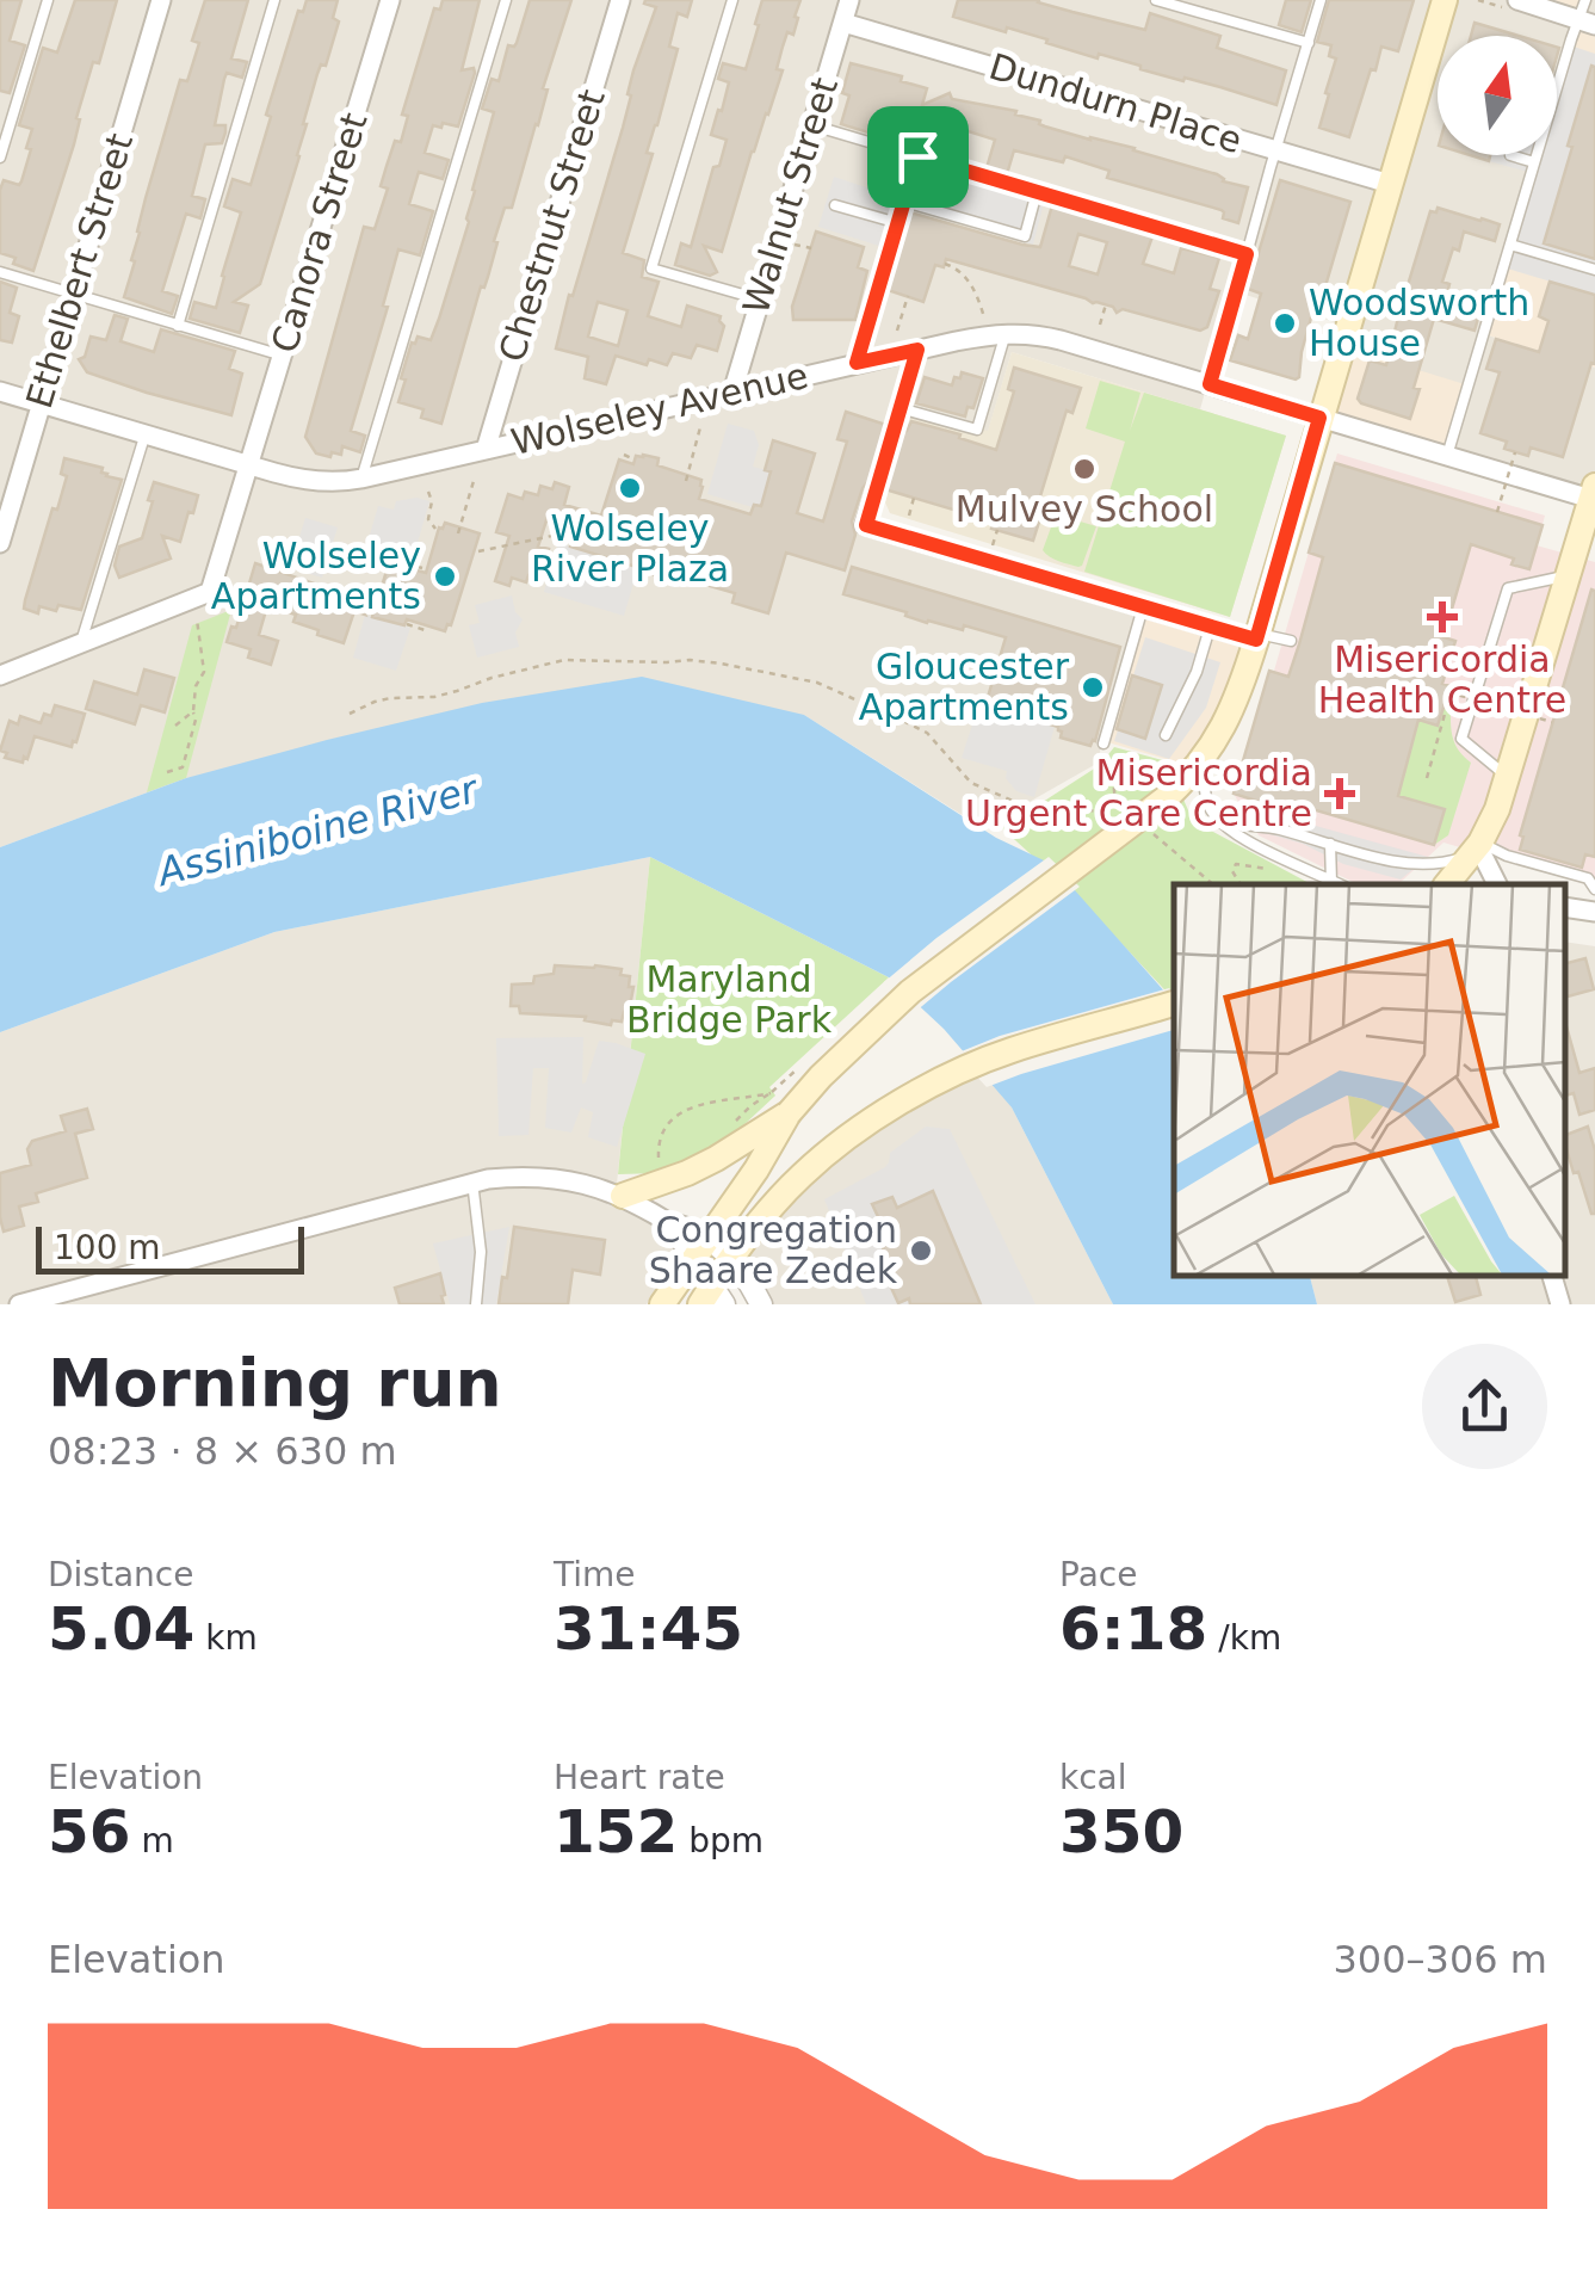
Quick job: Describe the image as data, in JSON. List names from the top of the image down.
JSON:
{
  "streets": {
    "street": [
      "Dundurn Place",
      "Walnut Street",
      "Chestnut Street",
      "Canora Street",
      "Ethelbert Street",
      "Wolseley Avenue"
    ]
  },
  "crossings": [
    ["Dundurn Place", "Walnut Street"],
    ["Walnut Street", "Wolseley Avenue"],
    ["Chestnut Street", "Wolseley Avenue"],
    ["Canora Street", "Wolseley Avenue"],
    ["Ethelbert Street", "Wolseley Avenue"]
  ],
  "water": ["Assiniboine River"],
  "parks": ["Maryland Bridge Park"],
  "places": {
    "other": [
      "Woodsworth House",
      "Mulvey School",
      "Wolseley River Plaza",
      "Wolseley Apartments",
      "Gloucester Apartments",
      "Congregation Shaare Zedek"
    ],
    "health": ["Misericordia Health Centre", "Misericordia Urgent Care Centre"]
  },
  "scale_bar": "100 m",
  "north": "top",
  "page": {
    "scale": "100 m",
    "heading": ["Morning run", "08:23 · 8 × 630 m"],
    "stats": [
      ["Distance", "5.04 km"],
      ["Time", "31:45"],
      ["Pace", "6:18 /km"],
      ["Elevation", "56 m"],
      ["Heart rate", "152 bpm"],
      ["kcal", "350"]
    ],
    "chart": ["Elevation", "300–306 m"]
  }
}
